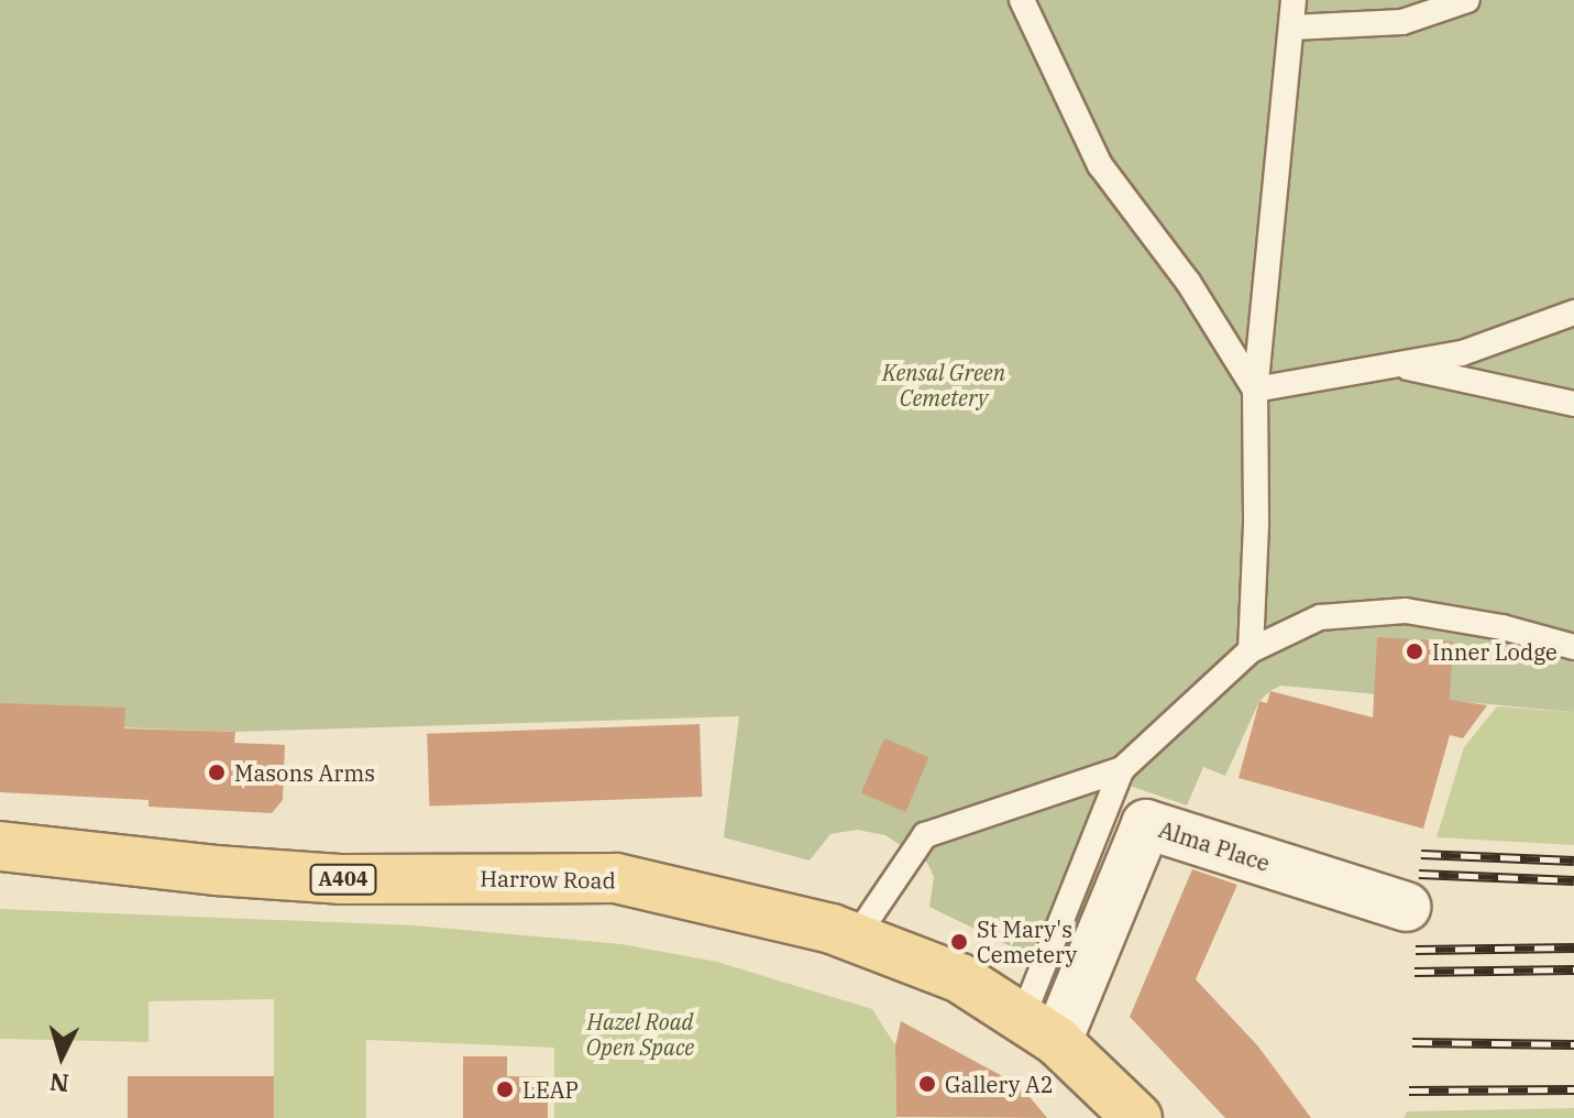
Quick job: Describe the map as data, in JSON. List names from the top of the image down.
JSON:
{
  "streets": {
    "main road": ["A404", "Harrow Road"],
    "street": ["Alma Place"]
  },
  "crossings": [
    ["Alma Place", "Harrow Road"]
  ],
  "parks": ["Kensal Green Cemetery", "Hazel Road Open Space"],
  "places": [
    "Inner Lodge",
    "Masons Arms",
    "St Mary's Cemetery",
    "Gallery A2",
    "LEAP"
  ],
  "north": "bottom"
}
